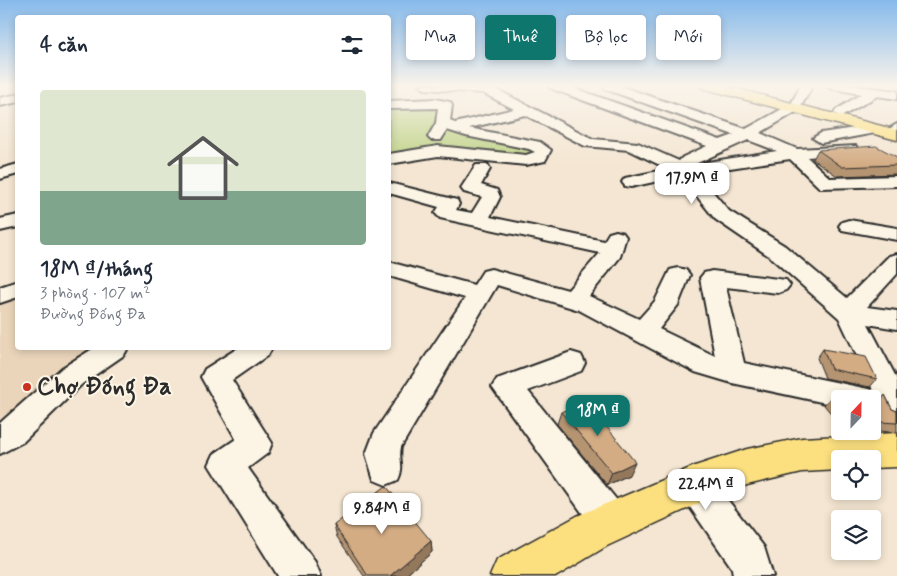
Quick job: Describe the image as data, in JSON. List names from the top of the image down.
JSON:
{
  "places": ["Chợ Đống Đa"],
  "north": "top",
  "page": {
    "chip": [
      "Mua",
      "Thuê",
      "Bộ lọc",
      "Mới"
    ],
    "heading": "4 căn",
    "list": [
      {
        "name": "18M ₫/tháng",
        "note": "3 phòng · 107 m² · Đường Đống Đa"
      }
    ],
    "price": [
      "17.9M ₫",
      "18M ₫",
      "22.4M ₫",
      "9.84M ₫"
    ]
  }
}
